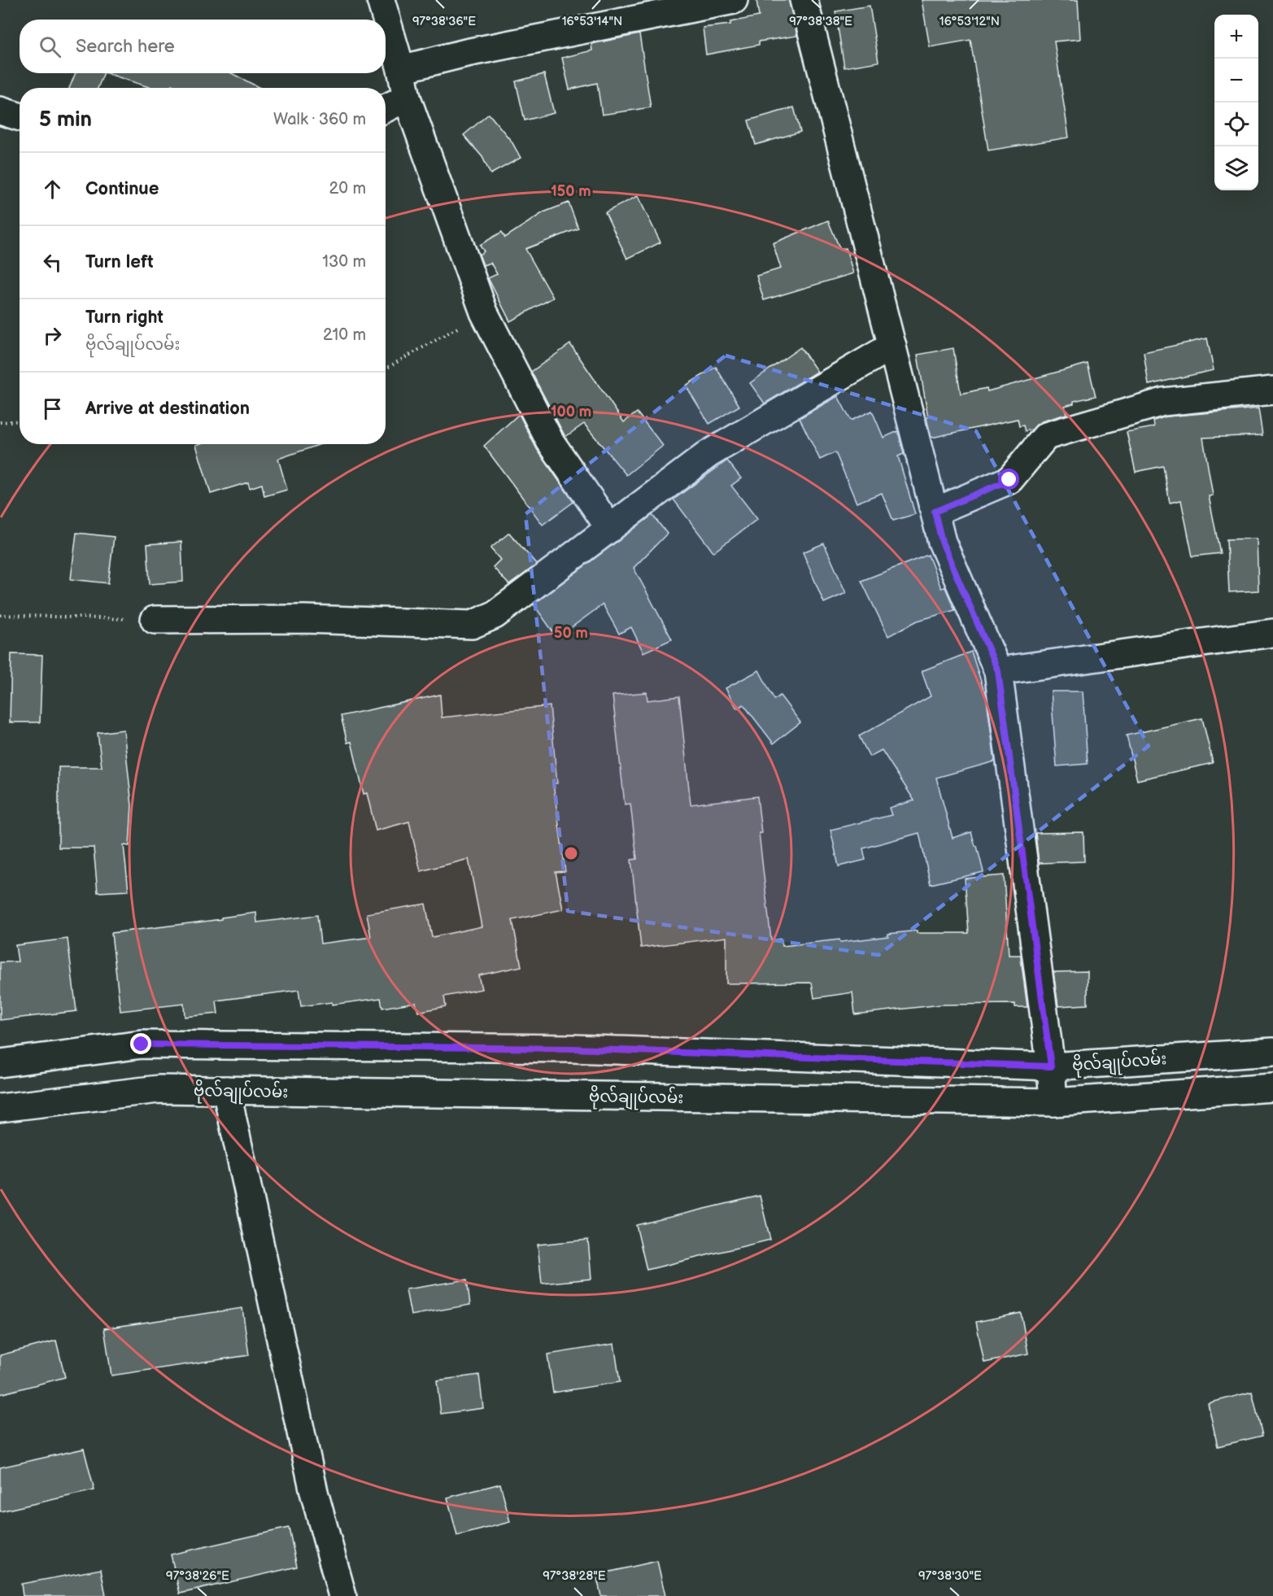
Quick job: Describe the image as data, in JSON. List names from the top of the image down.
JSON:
{
  "streets": {
    "main road": ["ဗိုလ်ချုပ်လမ်း"]
  },
  "page": {
    "map_buttons": ["+", "−"],
    "search": "Search here",
    "heading": ["5 min", "Walk · 360 m"],
    "list": [
      ["Continue", "20 m"],
      ["Turn left", "130 m"],
      ["Turn right", "ဗိုလ်ချုပ်လမ်း", "210 m"],
      "Arrive at destination"
    ]
  },
  "coordinates": [
    "97°38'36\"E",
    "97°38'38\"E",
    "16°53'14\"N",
    "16°53'12\"N",
    "97°38'26\"E",
    "97°38'28\"E",
    "97°38'30\"E"
  ],
  "rings": ["150 m", "100 m", "50 m"]
}
